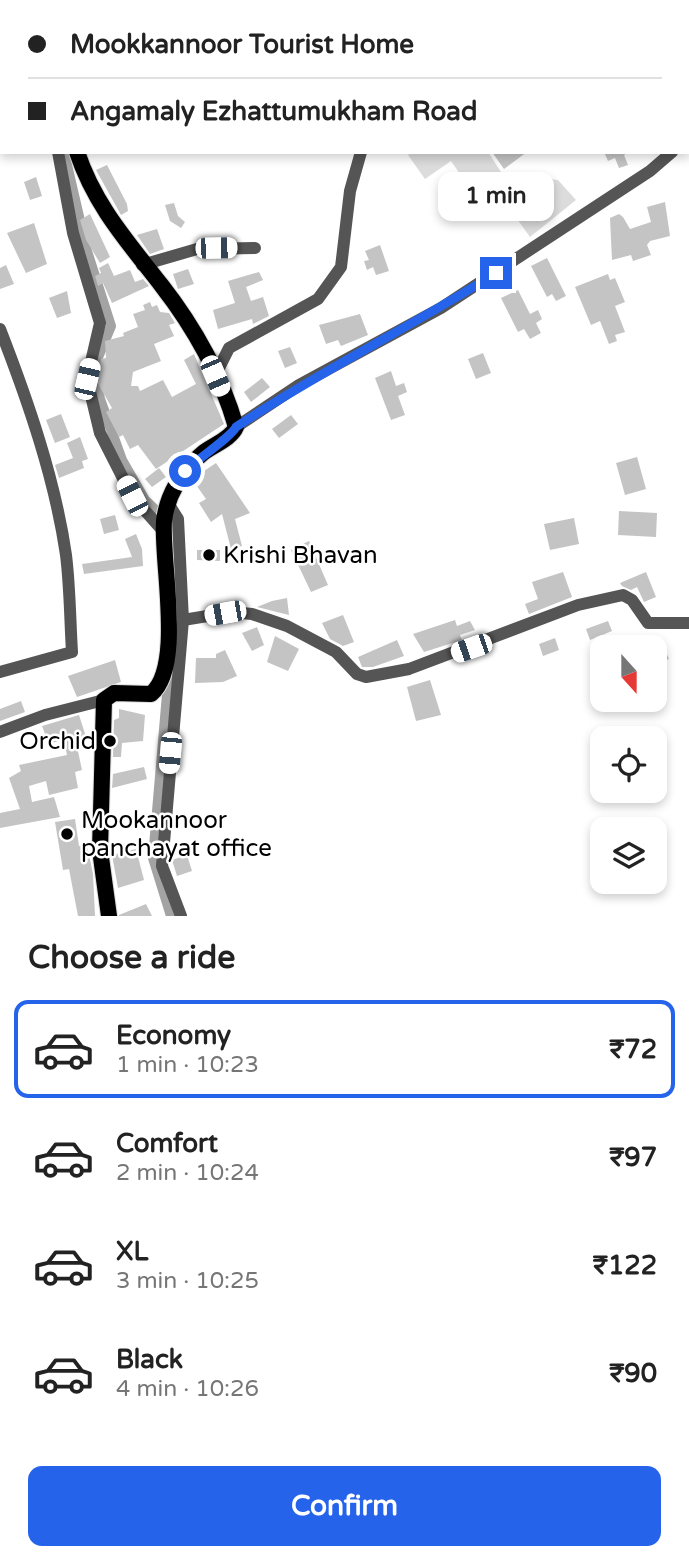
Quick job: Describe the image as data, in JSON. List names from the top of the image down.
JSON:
{
  "places": ["Krishi Bhavan", "Orchid", "Mookannoor panchayat office"],
  "north": "bottom",
  "page": {
    "banner": ["Mookkannoor Tourist Home", "Angamaly Ezhattumukham Road"],
    "bubble": "1 min",
    "heading": "Choose a ride",
    "list": [
      {
        "name": "Economy",
        "note": "1 min · 10:23",
        "value": "₹72"
      },
      {
        "name": "Comfort",
        "note": "2 min · 10:24",
        "value": "₹97"
      },
      {
        "name": "XL",
        "note": "3 min · 10:25",
        "value": "₹122"
      },
      {
        "name": "Black",
        "note": "4 min · 10:26",
        "value": "₹90"
      }
    ],
    "buttons": "Confirm"
  }
}
